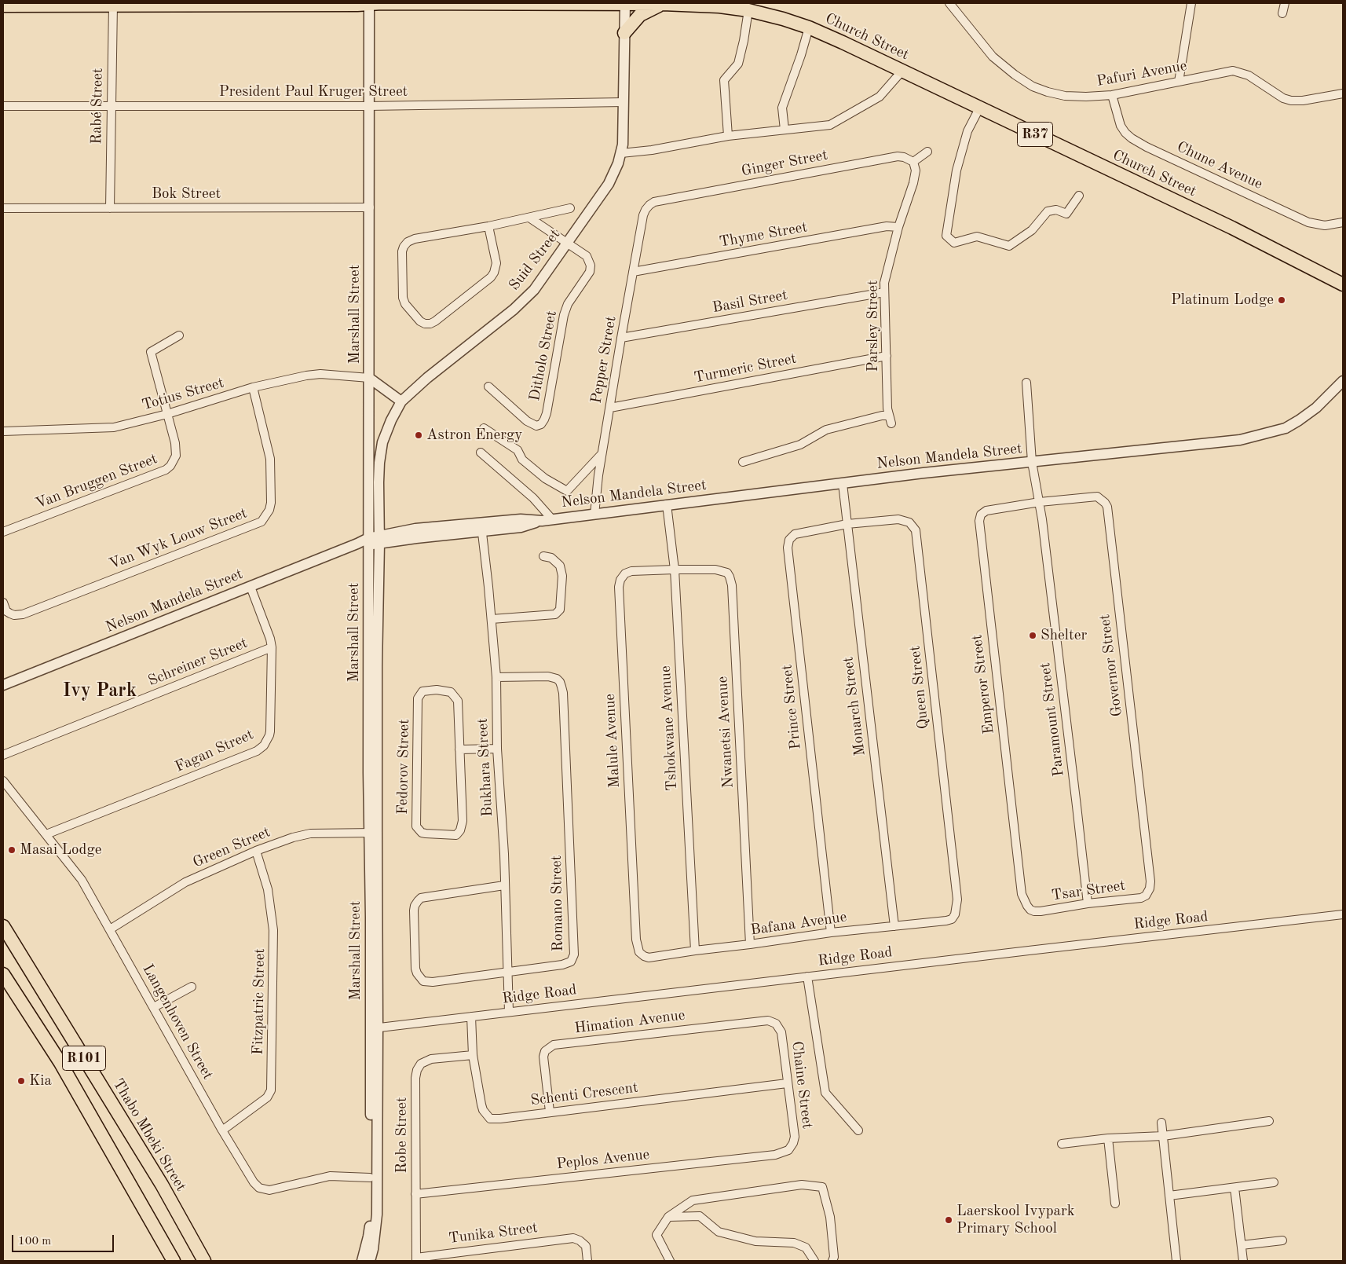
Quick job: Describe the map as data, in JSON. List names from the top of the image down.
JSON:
{
  "streets": {
    "main road": [
      "Church Street",
      "R37",
      "R101",
      "Thabo Mbeki Street"
    ],
    "street": [
      "Pafuri Avenue",
      "President Paul Kruger Street",
      "Rabé Street",
      "Ginger Street",
      "Chune Avenue",
      "Bok Street",
      "Thyme Street",
      "Suid Street",
      "Basil Street",
      "Marshall Street",
      "Parsley Street",
      "Ditholo Street",
      "Pepper Street",
      "Turmeric Street",
      "Totius Street",
      "Nelson Mandela Street",
      "Van Bruggen Street",
      "Van Wyk Louw Street",
      "Schreiner Street",
      "Governor Street",
      "Emperor Street",
      "Queen Street",
      "Monarch Street",
      "Prince Street",
      "Paramount Street",
      "Tshokwane Avenue",
      "Nwanetsi Avenue",
      "Malule Avenue",
      "Fagan Street",
      "Fedorov Street",
      "Bukhara Street",
      "Green Street",
      "Tsar Street",
      "Romano Street",
      "Ridge Road",
      "Bafana Avenue",
      "Fitzpatric Street",
      "Langenhoven Street",
      "Himation Avenue",
      "Chaine Street",
      "Schenti Crescent",
      "Robe Street",
      "Peplos Avenue",
      "Tunika Street"
    ]
  },
  "crossings": [
    ["Church Street", "Rabé Street"],
    ["Church Street", "Suid Street"],
    ["Church Street", "Marshall Street"],
    ["Pafuri Avenue", "Chune Avenue"],
    ["President Paul Kruger Street", "Rabé Street"],
    ["President Paul Kruger Street", "Suid Street"],
    ["President Paul Kruger Street", "Marshall Street"],
    ["Rabé Street", "Bok Street"],
    ["Ginger Street", "Parsley Street"],
    ["Ginger Street", "Pepper Street"],
    ["Bok Street", "Marshall Street"],
    ["Thyme Street", "Parsley Street"],
    ["Thyme Street", "Pepper Street"],
    ["Suid Street", "Marshall Street"],
    ["Suid Street", "Ditholo Street"],
    ["Suid Street", "Nelson Mandela Street"],
    ["Basil Street", "Parsley Street"],
    ["Basil Street", "Pepper Street"],
    ["Marshall Street", "Totius Street"],
    ["Marshall Street", "Nelson Mandela Street"],
    ["Marshall Street", "Green Street"],
    ["Marshall Street", "Ridge Road"],
    ["Marshall Street", "Langenhoven Street"],
    ["Parsley Street", "Turmeric Street"],
    ["Pepper Street", "Turmeric Street"],
    ["Pepper Street", "Nelson Mandela Street"],
    ["Totius Street", "Van Bruggen Street"],
    ["Totius Street", "Van Wyk Louw Street"],
    ["Nelson Mandela Street", "Monarch Street"],
    ["Nelson Mandela Street", "Paramount Street"],
    ["Nelson Mandela Street", "Tshokwane Avenue"],
    ["Nelson Mandela Street", "Fagan Street"],
    ["Nelson Mandela Street", "Bukhara Street"],
    ["Schreiner Street", "Fagan Street"],
    ["Governor Street", "Emperor Street"],
    ["Governor Street", "Paramount Street"],
    ["Governor Street", "Tsar Street"],
    ["Emperor Street", "Paramount Street"],
    ["Emperor Street", "Tsar Street"],
    ["Queen Street", "Monarch Street"],
    ["Queen Street", "Prince Street"],
    ["Queen Street", "Bafana Avenue"],
    ["Monarch Street", "Prince Street"],
    ["Monarch Street", "Bafana Avenue"],
    ["Prince Street", "Bafana Avenue"],
    ["Paramount Street", "Tsar Street"],
    ["Tshokwane Avenue", "Nwanetsi Avenue"],
    ["Tshokwane Avenue", "Malule Avenue"],
    ["Tshokwane Avenue", "Bafana Avenue"],
    ["Nwanetsi Avenue", "Malule Avenue"],
    ["Nwanetsi Avenue", "Bafana Avenue"],
    ["Malule Avenue", "Bafana Avenue"],
    ["Fagan Street", "Langenhoven Street"],
    ["Bukhara Street", "Romano Street"],
    ["Bukhara Street", "Ridge Road"],
    ["Green Street", "Fitzpatric Street"],
    ["Green Street", "Langenhoven Street"],
    ["Ridge Road", "Schenti Crescent"],
    ["Fitzpatric Street", "Langenhoven Street"],
    ["Himation Avenue", "Chaine Street"],
    ["Himation Avenue", "Schenti Crescent"],
    ["Chaine Street", "Schenti Crescent"],
    ["Chaine Street", "Peplos Avenue"],
    ["Schenti Crescent", "Robe Street"],
    ["Robe Street", "Peplos Avenue"],
    ["Robe Street", "Tunika Street"]
  ],
  "districts": ["Ivy Park"],
  "places": [
    "Platinum Lodge",
    "Astron Energy",
    "Shelter",
    "Masai Lodge",
    "Kia",
    "Laerskool Ivypark Primary School"
  ],
  "scale_bar": "100 m"
}
